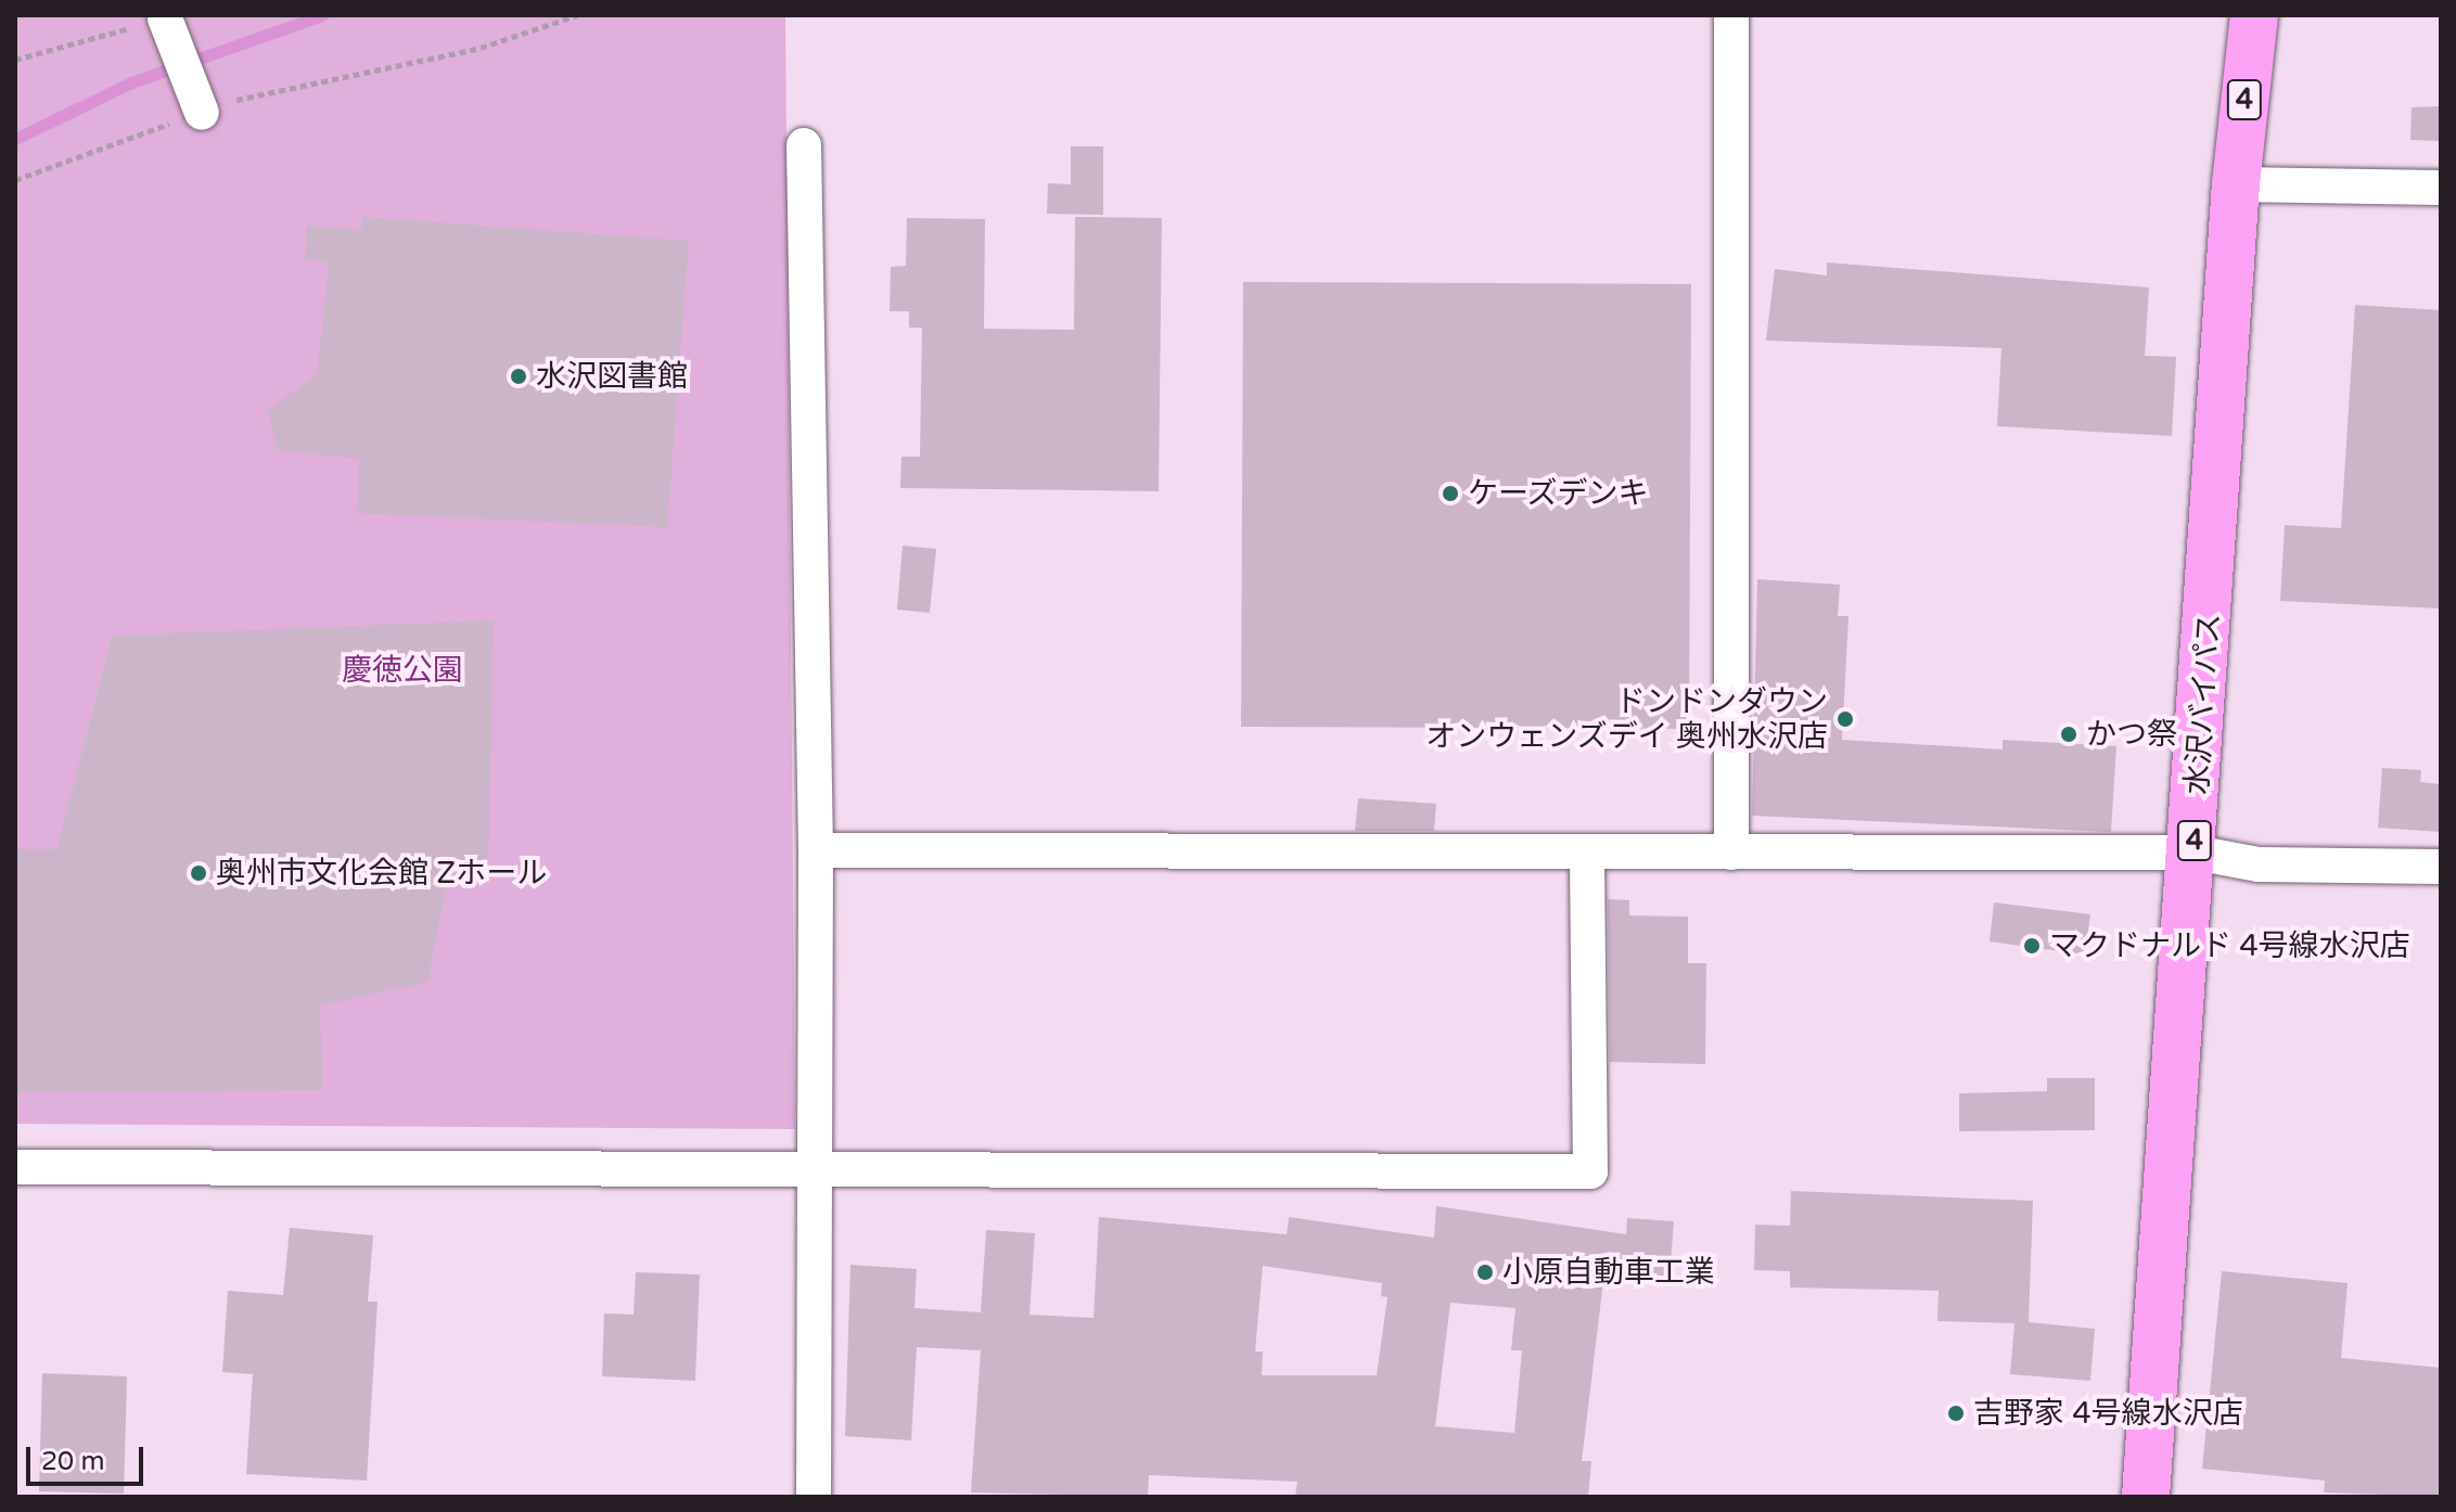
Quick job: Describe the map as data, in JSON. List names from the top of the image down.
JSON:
{
  "streets": {
    "highway": ["4", "水沢バイパス"]
  },
  "parks": ["慶徳公園"],
  "places": [
    "水沢図書館",
    "ケーズデンキ",
    "ドンドンダウン オンウェンズデイ 奥州水沢店",
    "かつ祭",
    "奥州市文化会館 Zホール",
    "マクドナルド 4号線水沢店",
    "小原自動車工業",
    "吉野家 4号線水沢店"
  ],
  "scale_bar": "20 m"
}
